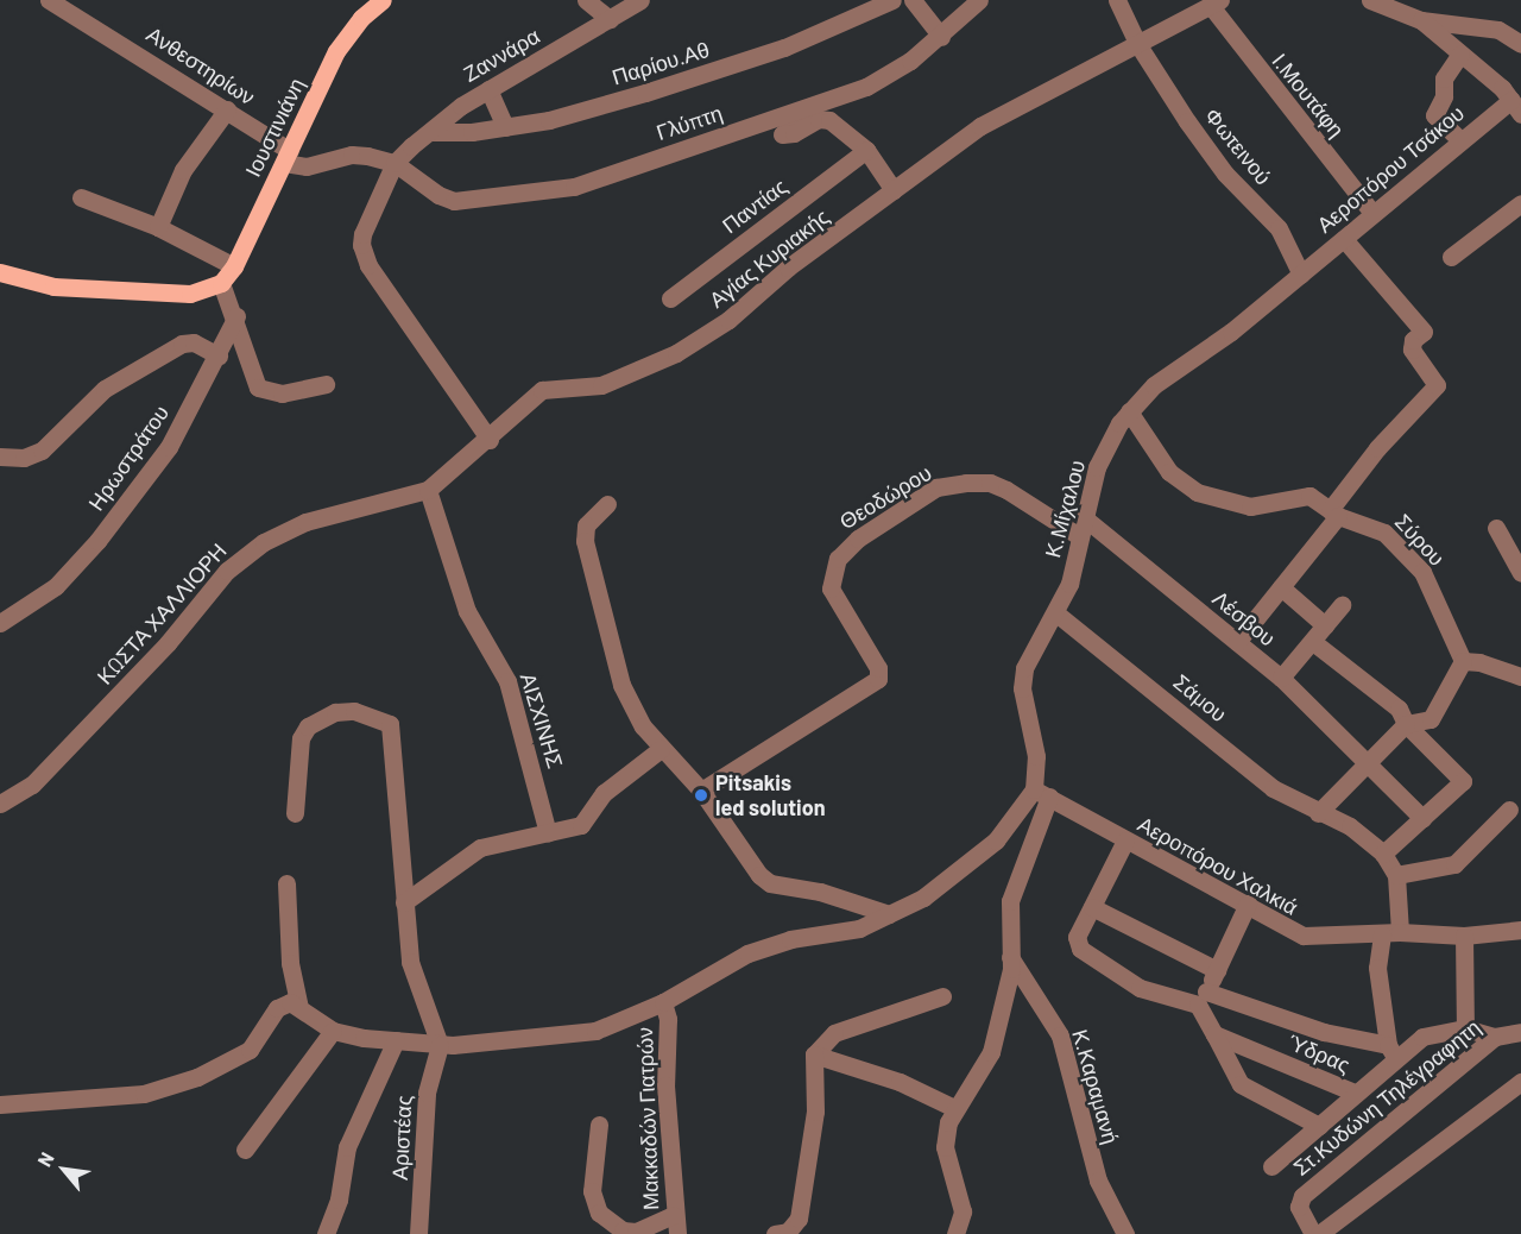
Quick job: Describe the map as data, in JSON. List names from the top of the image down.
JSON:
{
  "streets": {
    "main road": ["Ιουστινιάνη"],
    "street": [
      "Ζαννάρα",
      "Παρίου.Αθ",
      "Ανθεστηρίων",
      "Ι.Μουτάφη",
      "Γλύπτη",
      "Φωτεινού",
      "Αεροπόρου Τσάκου",
      "Παντίας",
      "Αγίας Κυριακής",
      "Ηρωστράτου",
      "Θεοδώρου",
      "Κ.Μίχαλου",
      "Σύρου",
      "ΚΩΣΤΑ ΧΑΛΛΙΟΡΗ",
      "Λέσβου",
      "Σάμου",
      "ΑΙΣΧΙΝΗΣ",
      "Αεροπόρου Χαλκιά",
      "Ύδρας",
      "Κ.Καραμανή",
      "Στ.Κυδώνη Τηλέγραφητη",
      "Μακκαδών Γιατρών",
      "Αριστέας"
    ]
  },
  "crossings": [
    ["Ζαννάρα", "Παρίου.Αθ"],
    ["Ζαννάρα", "Γλύπτη"],
    ["Ανθεστηρίων", "Ιουστινιάνη"],
    ["Ι.Μουτάφη", "Αεροπόρου Τσάκου"],
    ["Ι.Μουτάφη", "Αγίας Κυριακής"],
    ["Φωτεινού", "Αεροπόρου Τσάκου"],
    ["Φωτεινού", "Αγίας Κυριακής"],
    ["Φωτεινού", "Κ.Μίχαλου"],
    ["Αεροπόρου Τσάκου", "Κ.Μίχαλου"],
    ["Αγίας Κυριακής", "ΚΩΣΤΑ ΧΑΛΛΙΟΡΗ"],
    ["Αγίας Κυριακής", "ΑΙΣΧΙΝΗΣ"],
    ["Θεοδώρου", "Κ.Μίχαλου"],
    ["Θεοδώρου", "Λέσβου"],
    ["Κ.Μίχαλου", "Σύρου"],
    ["Κ.Μίχαλου", "Λέσβου"],
    ["Κ.Μίχαλου", "Σάμου"],
    ["Κ.Μίχαλου", "Αεροπόρου Χαλκιά"],
    ["Κ.Μίχαλου", "Κ.Καραμανή"],
    ["ΚΩΣΤΑ ΧΑΛΛΙΟΡΗ", "ΑΙΣΧΙΝΗΣ"],
    ["Ύδρας", "Στ.Κυδώνη Τηλέγραφητη"]
  ],
  "places": ["Pitsakis led solution"],
  "north": "top left"
}
